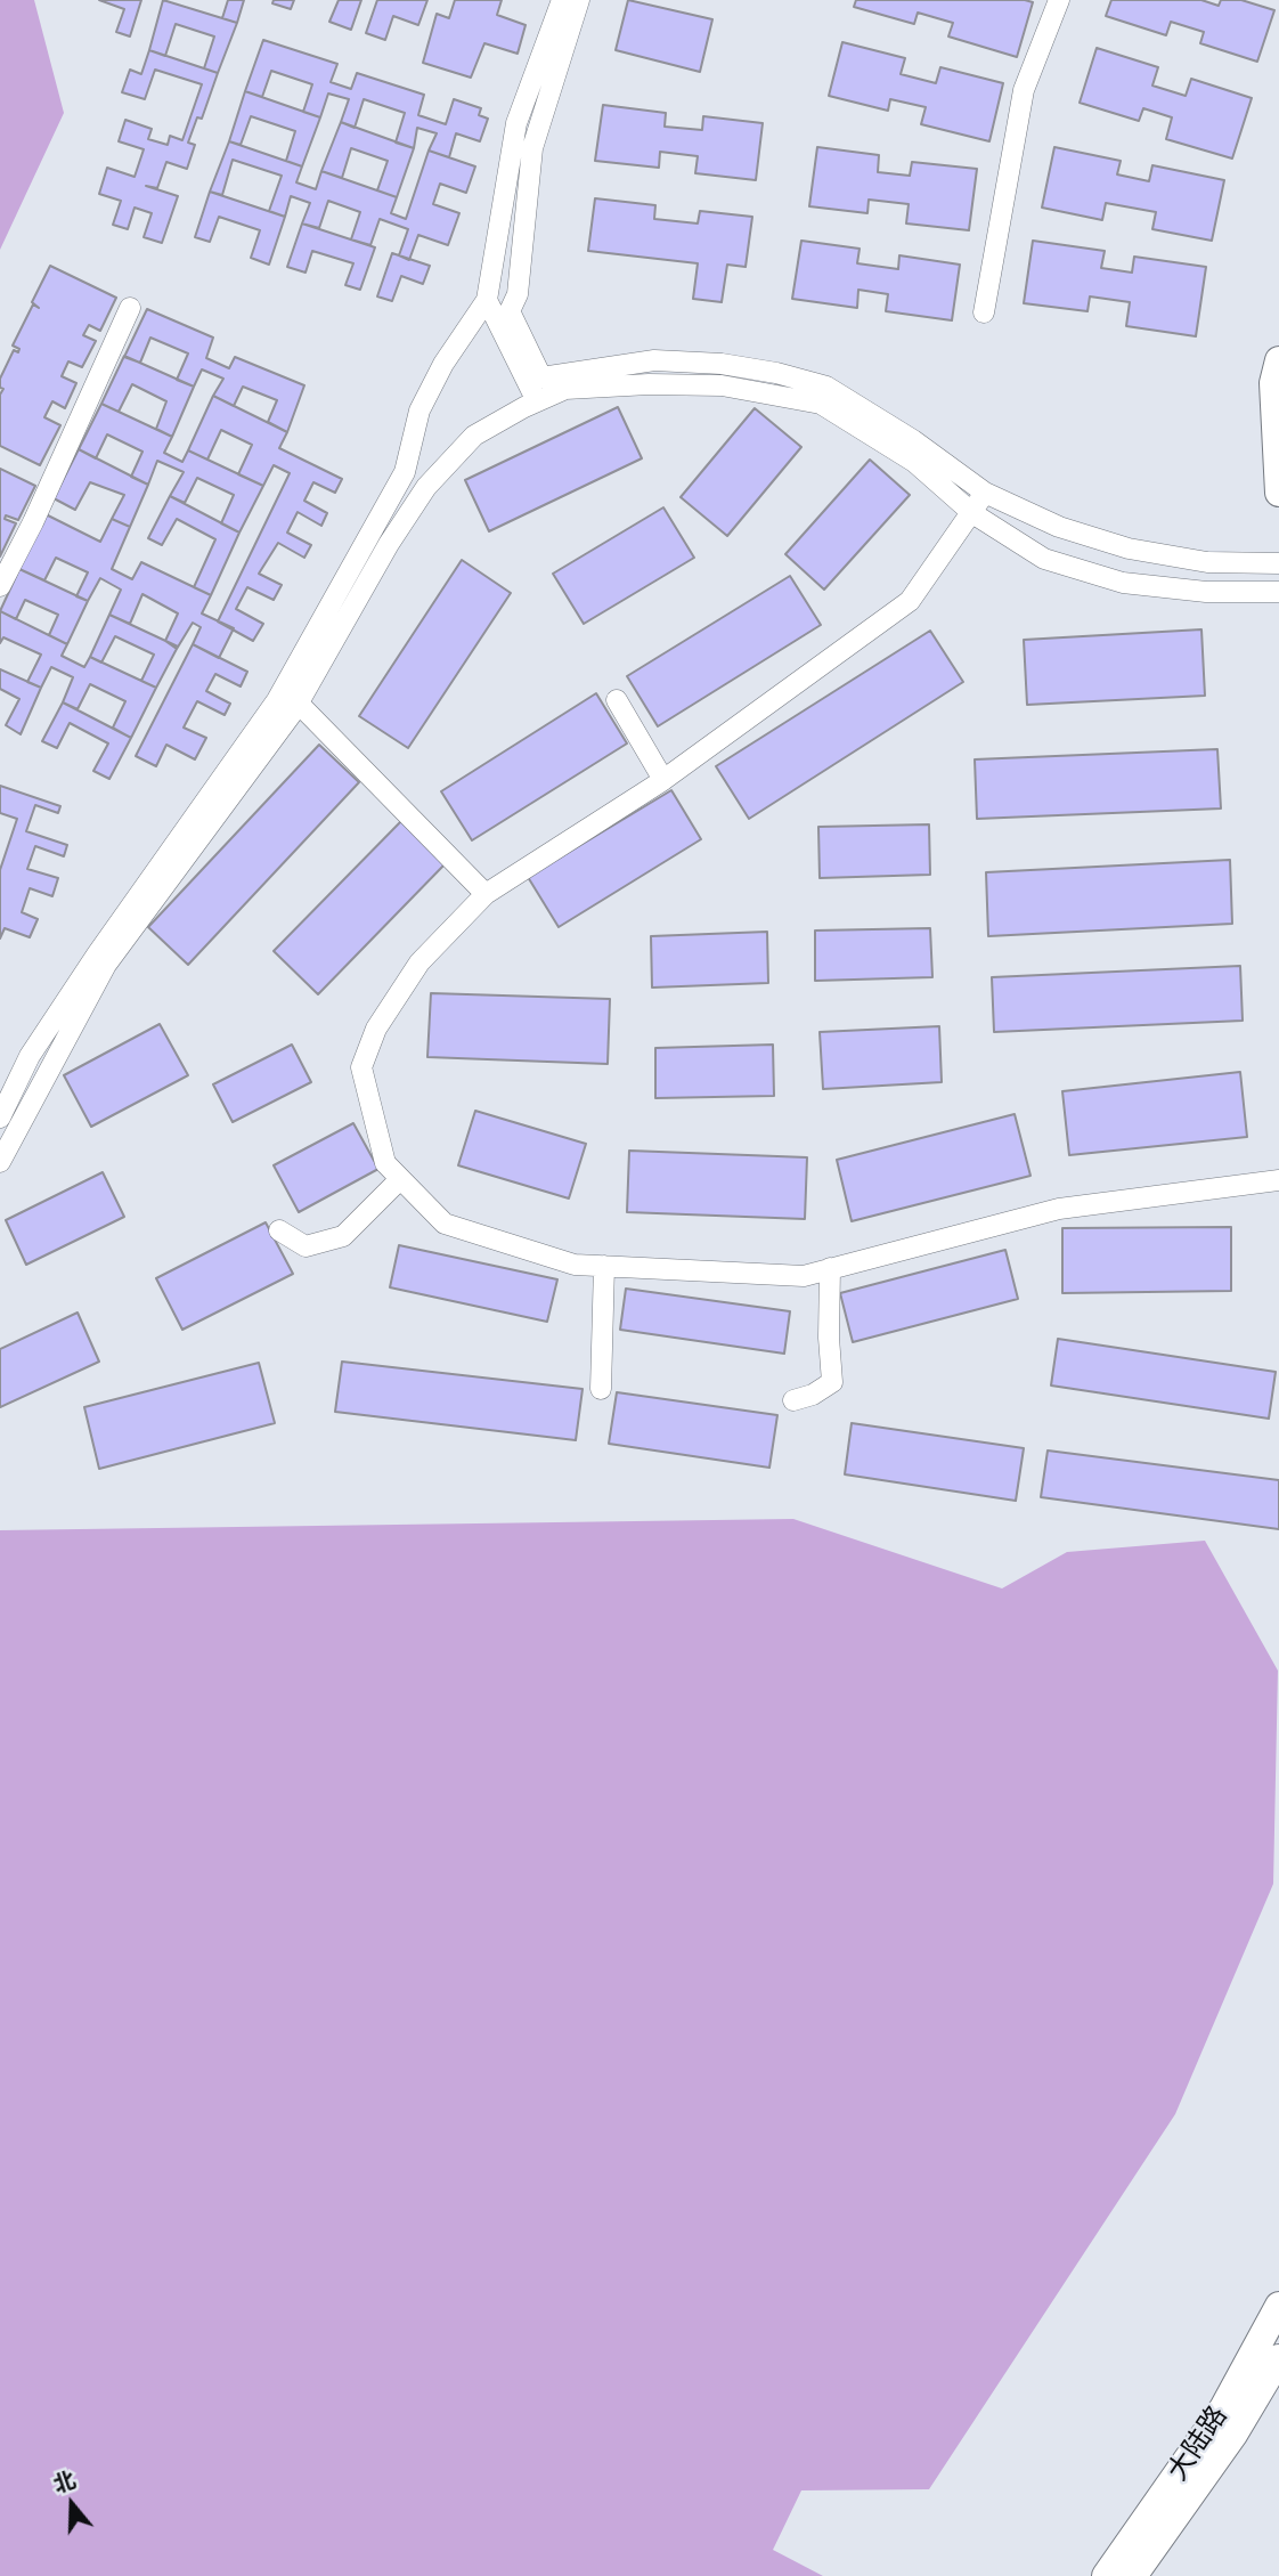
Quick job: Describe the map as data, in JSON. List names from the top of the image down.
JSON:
{
  "streets": {
    "main road": ["大陆路"]
  },
  "north": "top"
}
